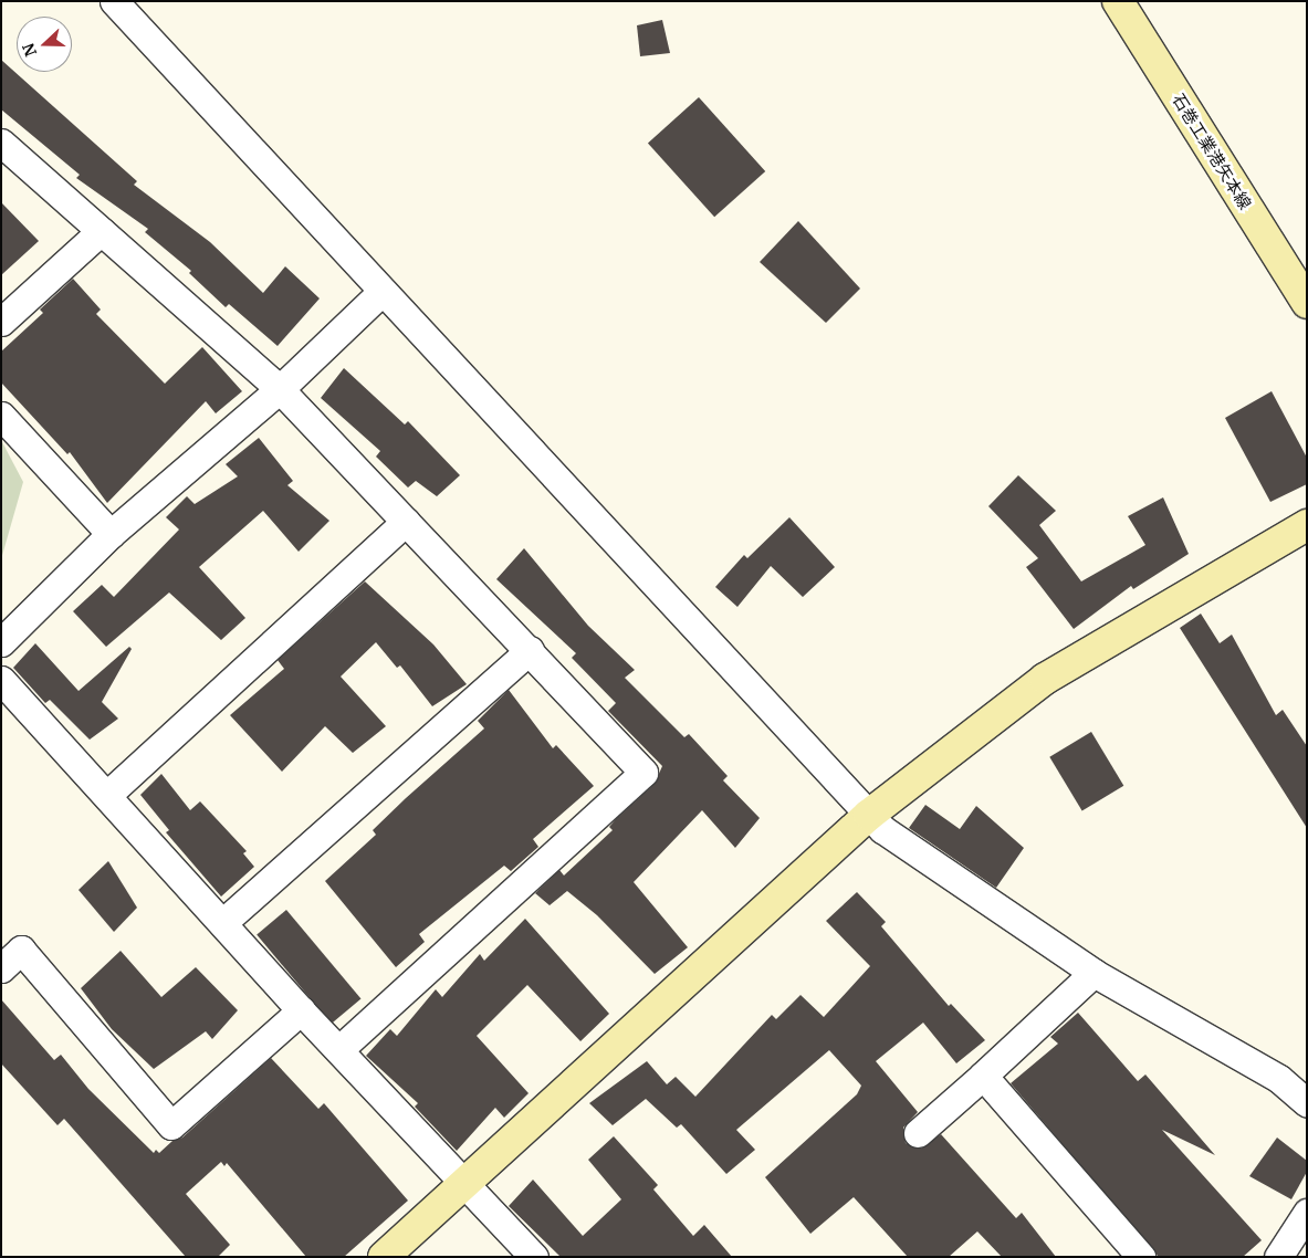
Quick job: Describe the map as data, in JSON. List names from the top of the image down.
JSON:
{
  "streets": {
    "street": ["石巻工業港矢本線"]
  },
  "north": "left"
}
